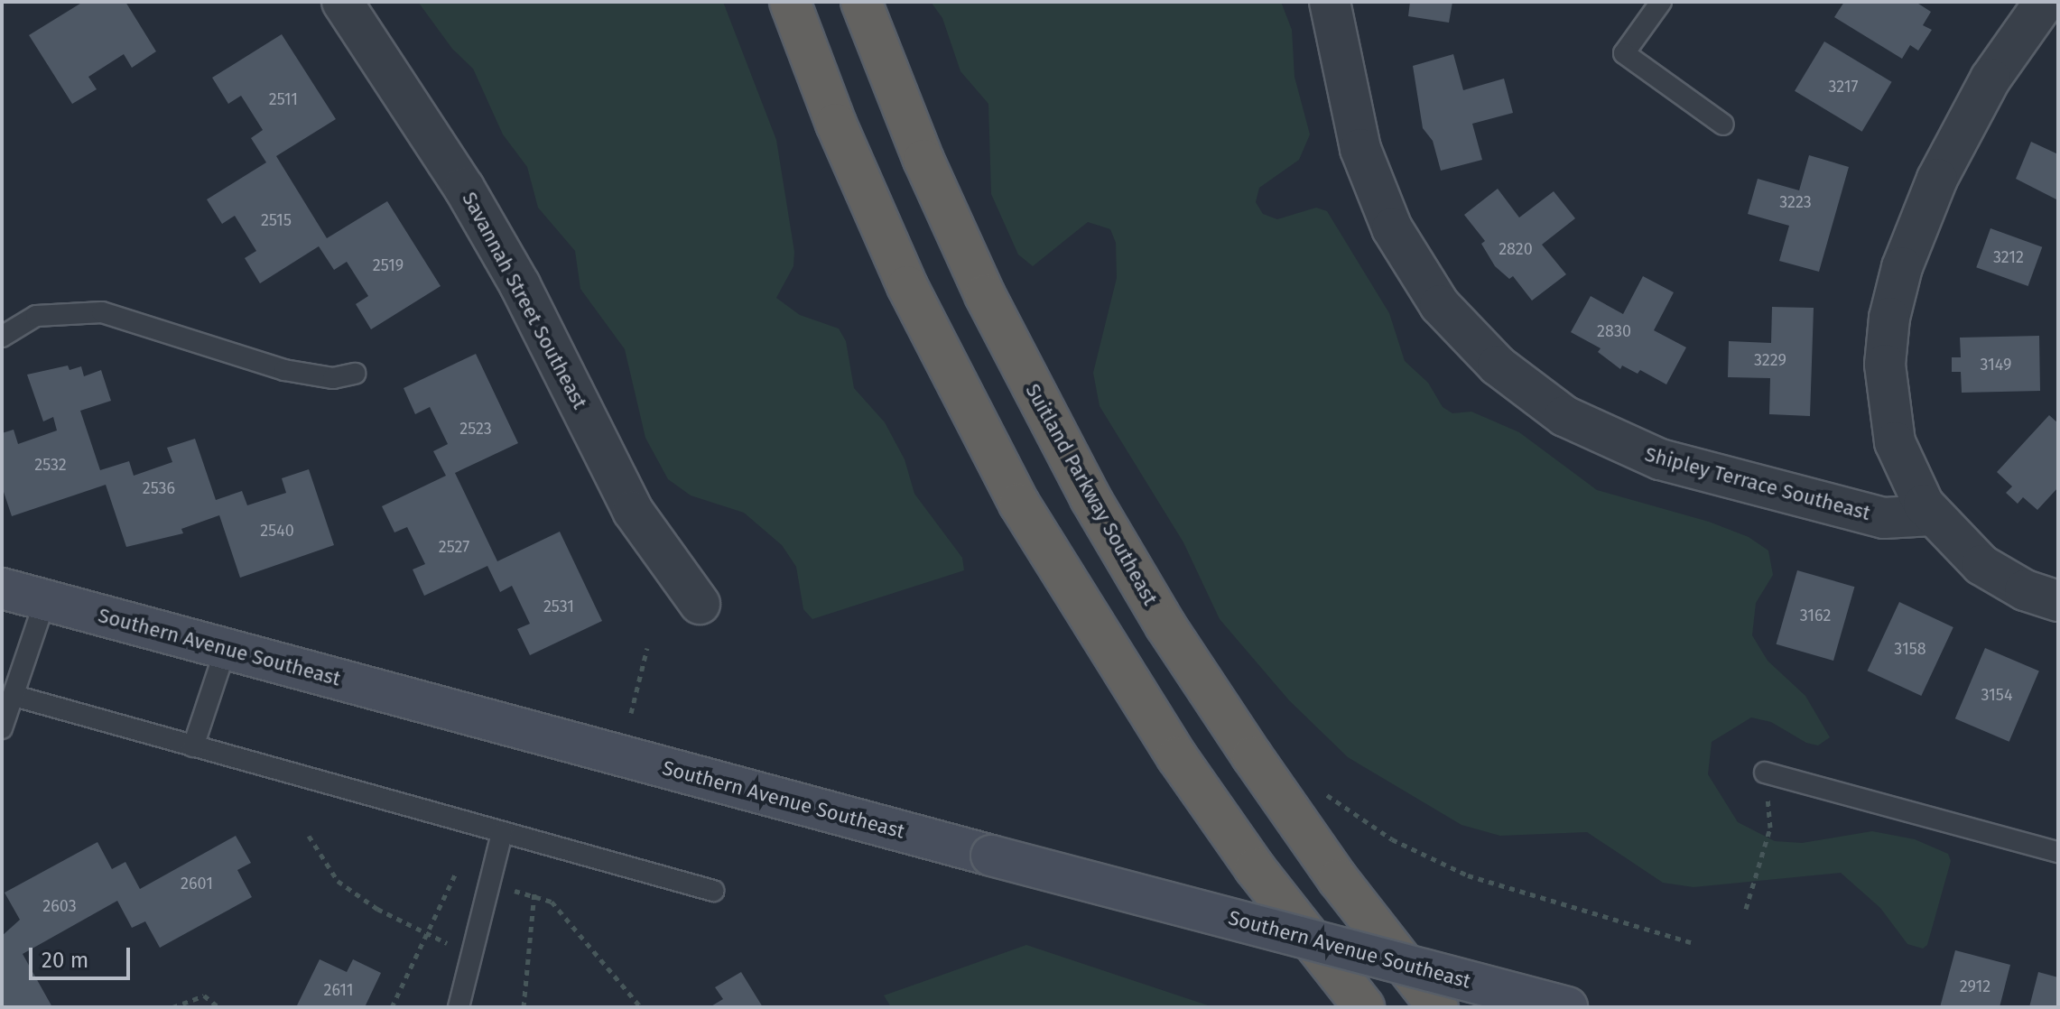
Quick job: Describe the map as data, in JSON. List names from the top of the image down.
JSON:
{
  "streets": {
    "highway": ["Suitland Parkway Southeast"],
    "main road": ["Southern Avenue Southeast"],
    "street": ["Savannah Street Southeast", "Shipley Terrace Southeast"]
  },
  "house_numbers": [
    "3217",
    "2511",
    "3223",
    "2515",
    "2820",
    "3212",
    "2519",
    "2830",
    "3229",
    "3149",
    "2523",
    "2532",
    "2536",
    "2540",
    "2527",
    "2531",
    "3162",
    "3158",
    "3154",
    "2601",
    "2603",
    "2912",
    "2611"
  ],
  "scale_bar": "20 m"
}
